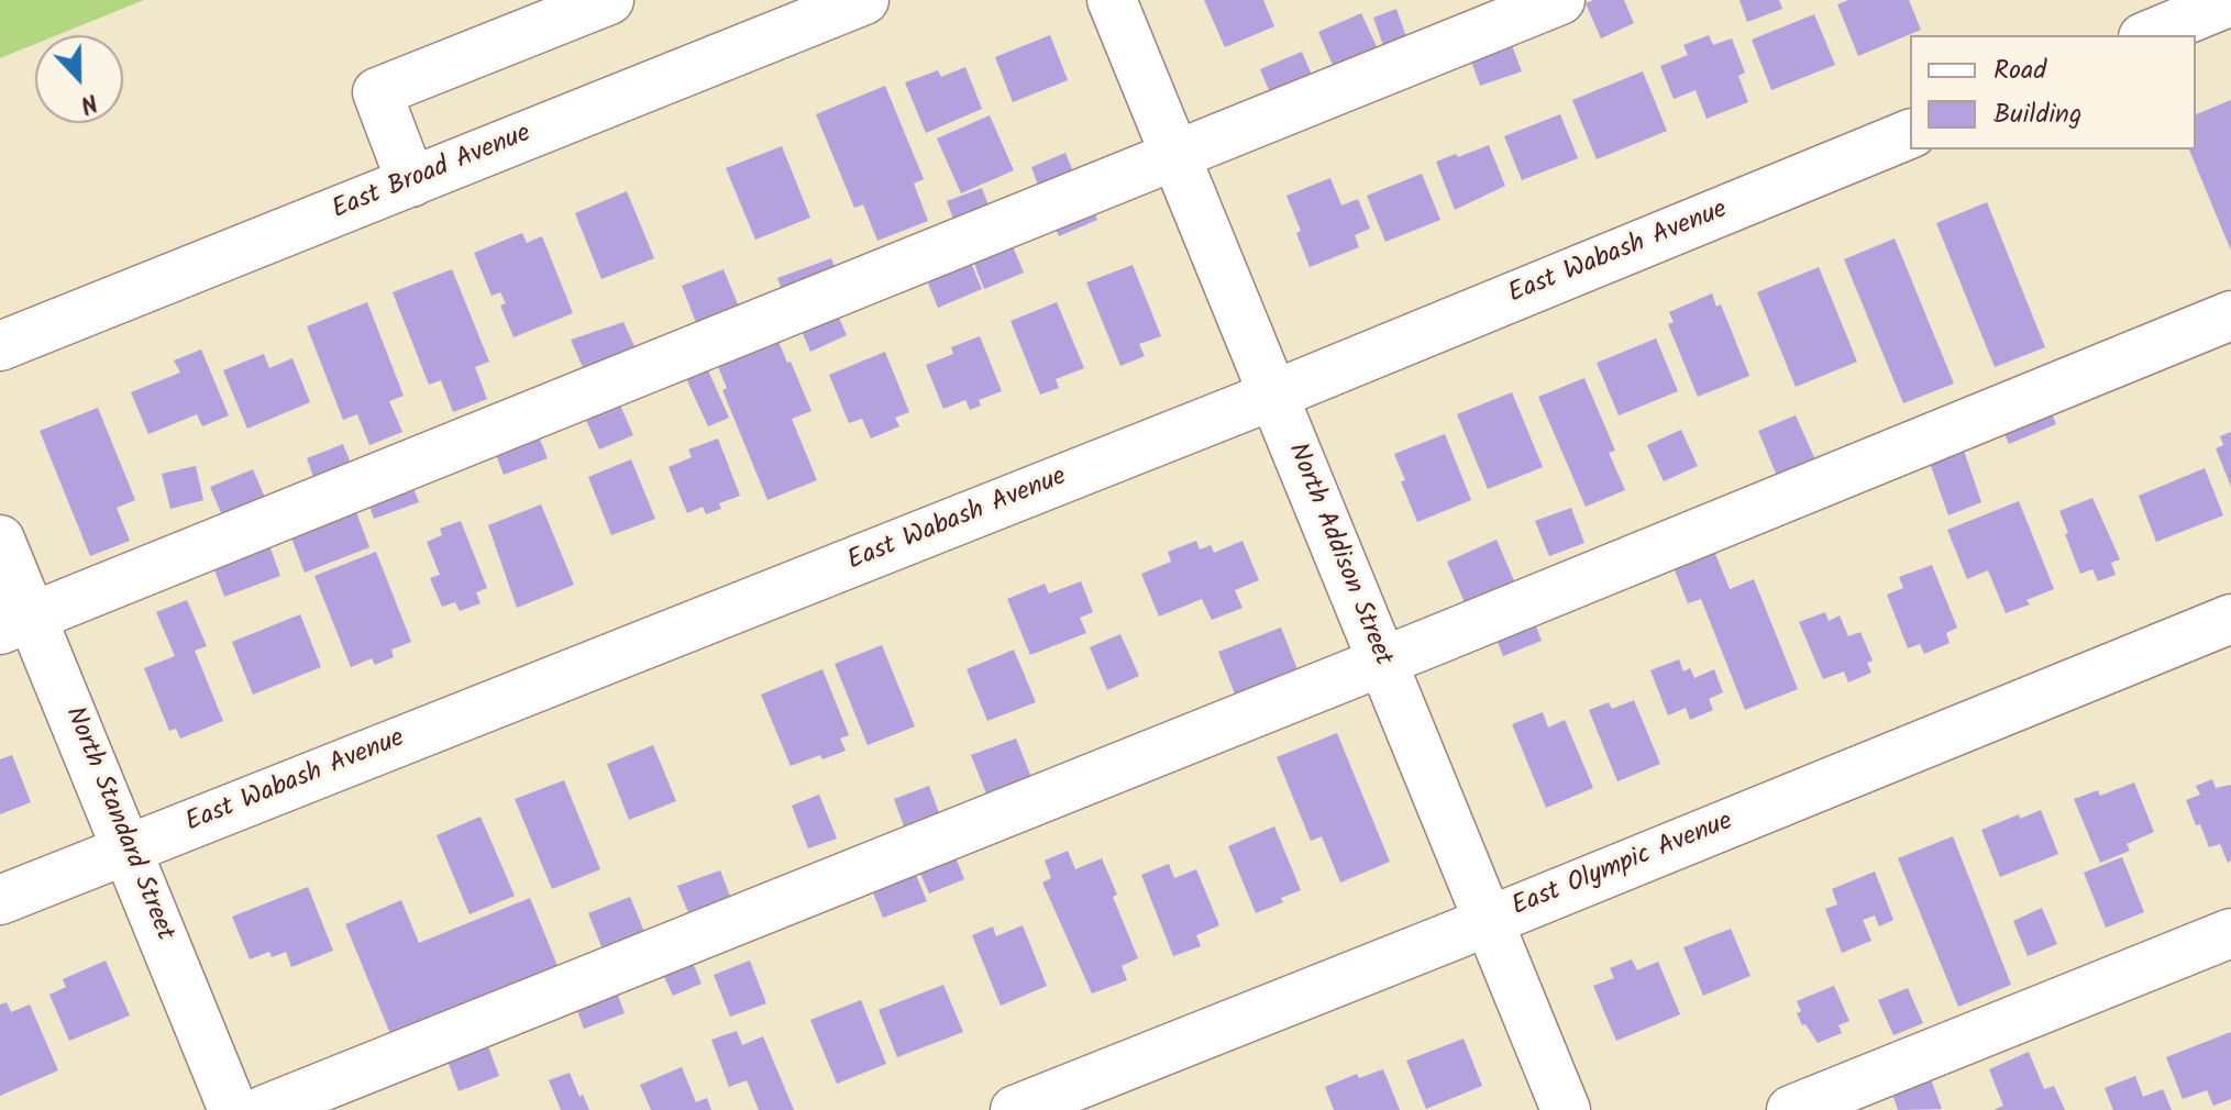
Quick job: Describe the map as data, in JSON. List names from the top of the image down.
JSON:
{
  "streets": {
    "street": [
      "East Broad Avenue",
      "East Wabash Avenue",
      "North Addison Street",
      "North Standard Street",
      "East Olympic Avenue"
    ]
  },
  "crossings": [
    ["East Wabash Avenue", "North Addison Street"],
    ["East Wabash Avenue", "North Standard Street"],
    ["North Addison Street", "East Olympic Avenue"]
  ],
  "legend": ["Road", "Building"],
  "north": "bottom"
}
